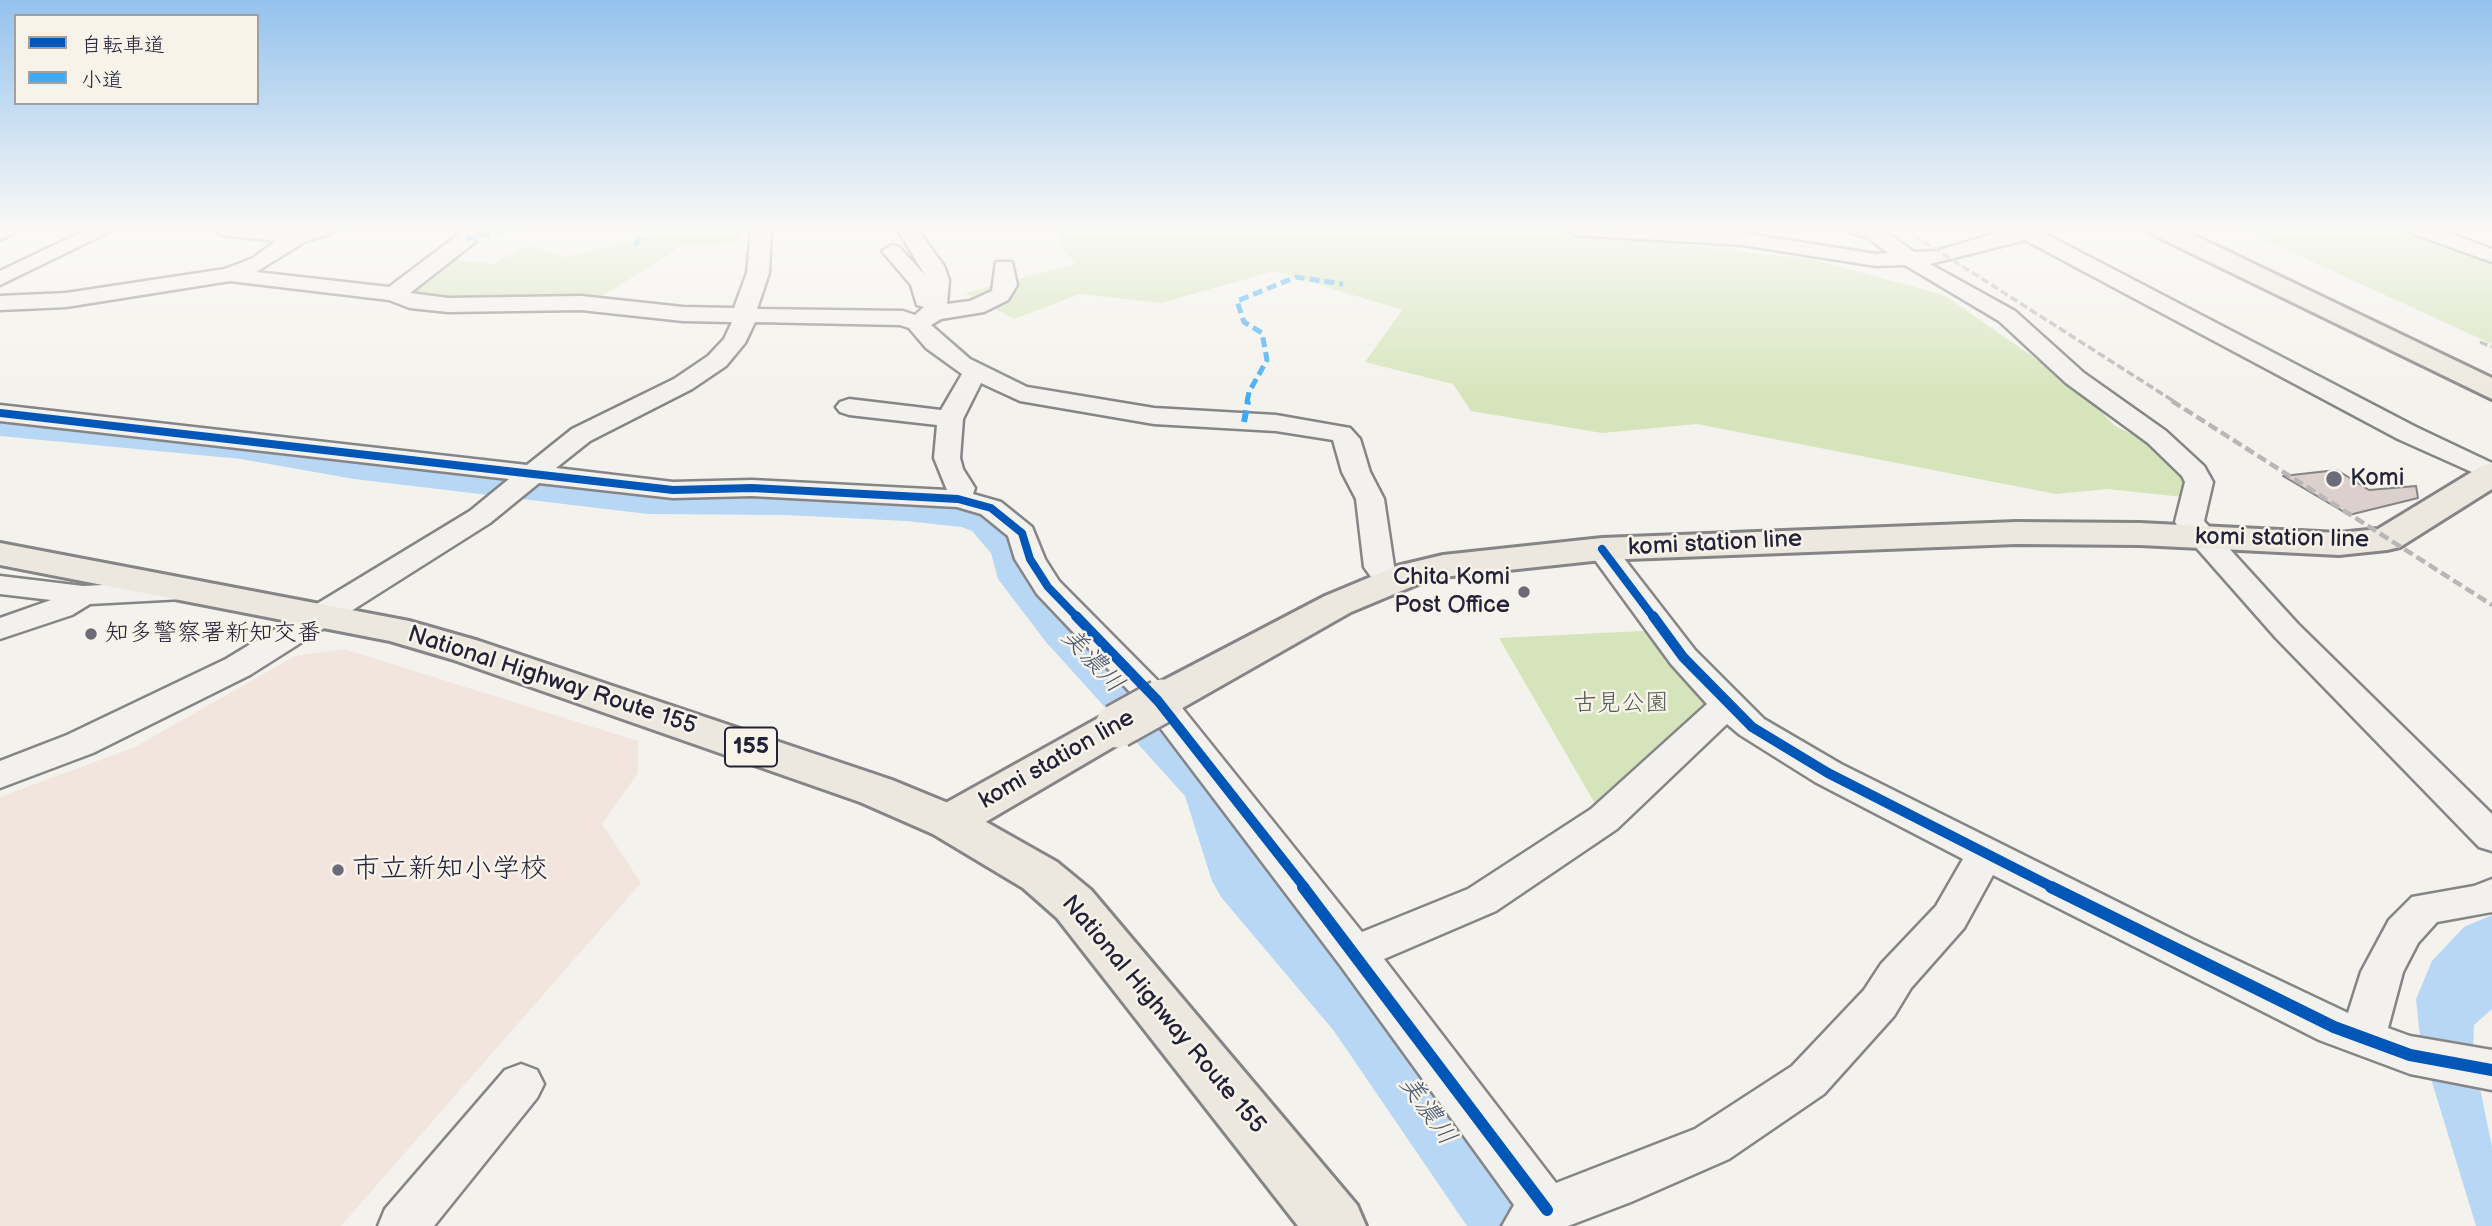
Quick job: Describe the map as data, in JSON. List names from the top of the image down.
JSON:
{
  "streets": {
    "main road": ["komi station line", "National Highway Route 155", "155"]
  },
  "crossings": [
    ["komi station line", "National Highway Route 155"]
  ],
  "water": ["美濃川"],
  "parks": ["古見公園"],
  "places": [
    "Komi",
    "Chita Komi Post Office",
    "知多警察署新知交番",
    "市立新知小学校"
  ],
  "legend": ["自転車道", "小道"]
}
